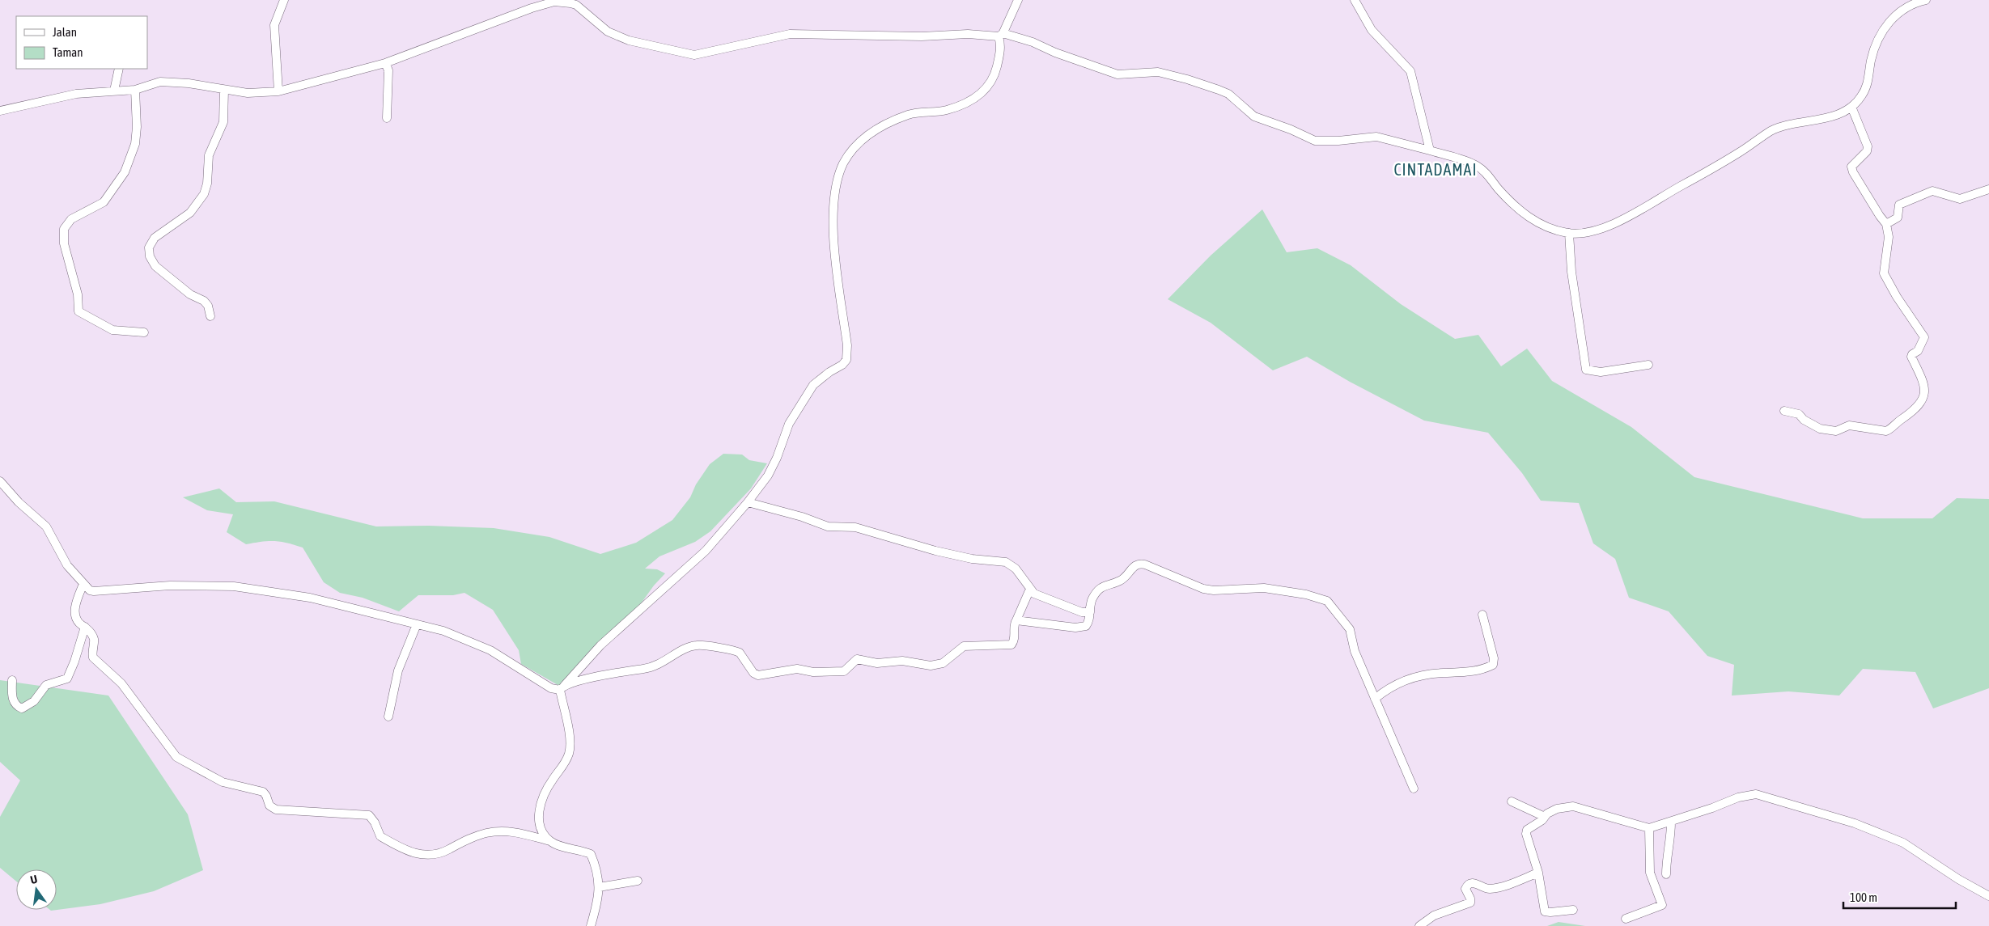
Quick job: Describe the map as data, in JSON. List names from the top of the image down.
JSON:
{
  "districts": ["CINTADAMAI"],
  "legend": ["Jalan", "Taman"],
  "scale_bar": "100 m",
  "north": "top"
}
